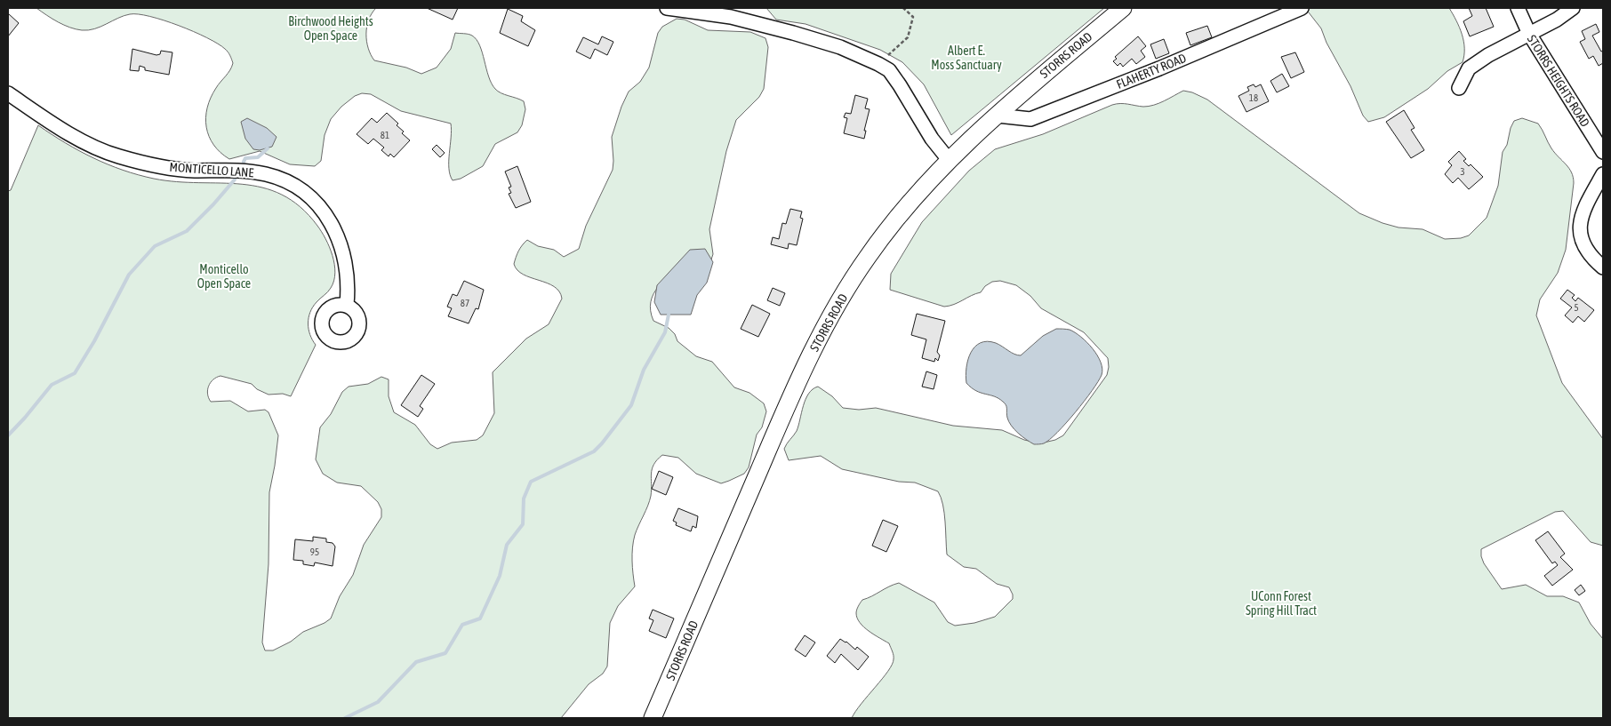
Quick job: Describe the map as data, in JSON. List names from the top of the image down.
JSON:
{
  "streets": {
    "main road": ["STORRS ROAD"],
    "street": ["FLAHERTY ROAD", "STORRS HEIGHTS ROAD", "MONTICELLO LANE"]
  },
  "crossings": [
    ["STORRS ROAD", "FLAHERTY ROAD"]
  ],
  "parks": [
    "Birchwood Heights Open Space",
    "Albert E. Moss Sanctuary",
    "Monticello Open Space",
    "UConn Forest Spring Hill Tract"
  ],
  "house_numbers": [
    "18",
    "81",
    "3",
    "87",
    "5",
    "95"
  ]
}
